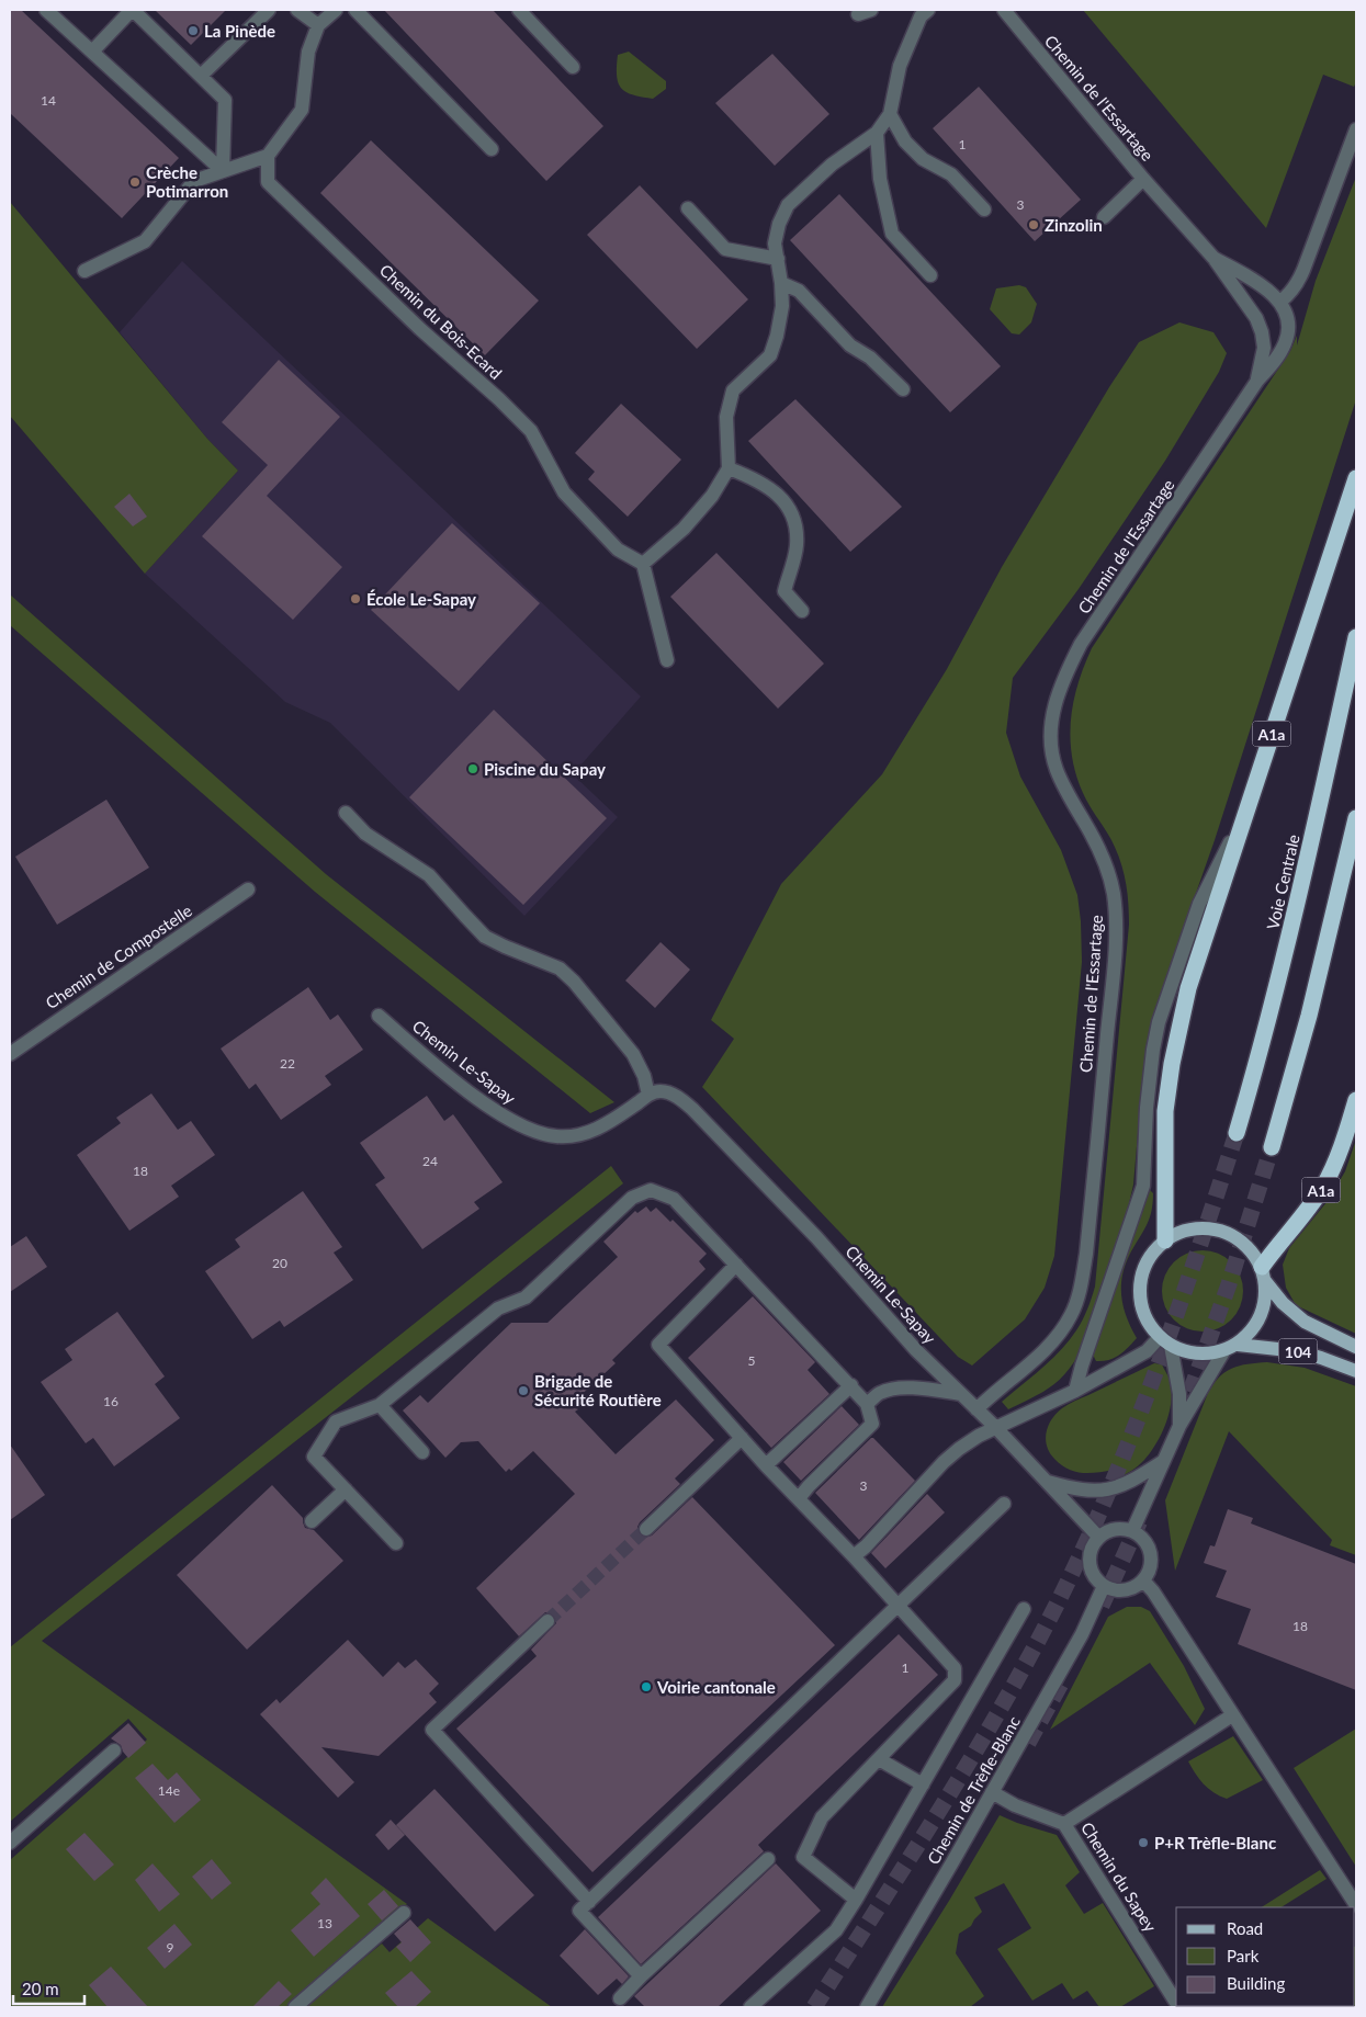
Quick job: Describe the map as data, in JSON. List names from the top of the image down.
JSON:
{
  "streets": {
    "highway": ["A1a", "Voie Centrale"],
    "main road": ["104"],
    "street": [
      "Chemin de l'Essartage",
      "Chemin du Bois-Ecard",
      "Chemin de Compostelle",
      "Chemin Le-Sapay",
      "Chemin de Trèfle-Blanc",
      "Chemin du Sapey"
    ]
  },
  "crossings": [
    ["Chemin de l'Essartage", "Chemin Le-Sapay"],
    ["A1a", "104"],
    ["Chemin Le-Sapay", "Chemin de Trèfle-Blanc"]
  ],
  "places": [
    "La Pinède",
    "Crèche Potimarron",
    "Zinzolin",
    "École Le-Sapay",
    "Piscine du Sapay",
    "Brigade de Sécurité Routière",
    "Voirie cantonale",
    "P+R Trèfle-Blanc"
  ],
  "house_numbers": [
    "14",
    "1",
    "3",
    "22",
    "24",
    "18",
    "20",
    "5",
    "16",
    "3",
    "18",
    "1",
    "14e",
    "13",
    "9"
  ],
  "legend": ["Road", "Park", "Building"],
  "scale_bar": "20 m"
}
